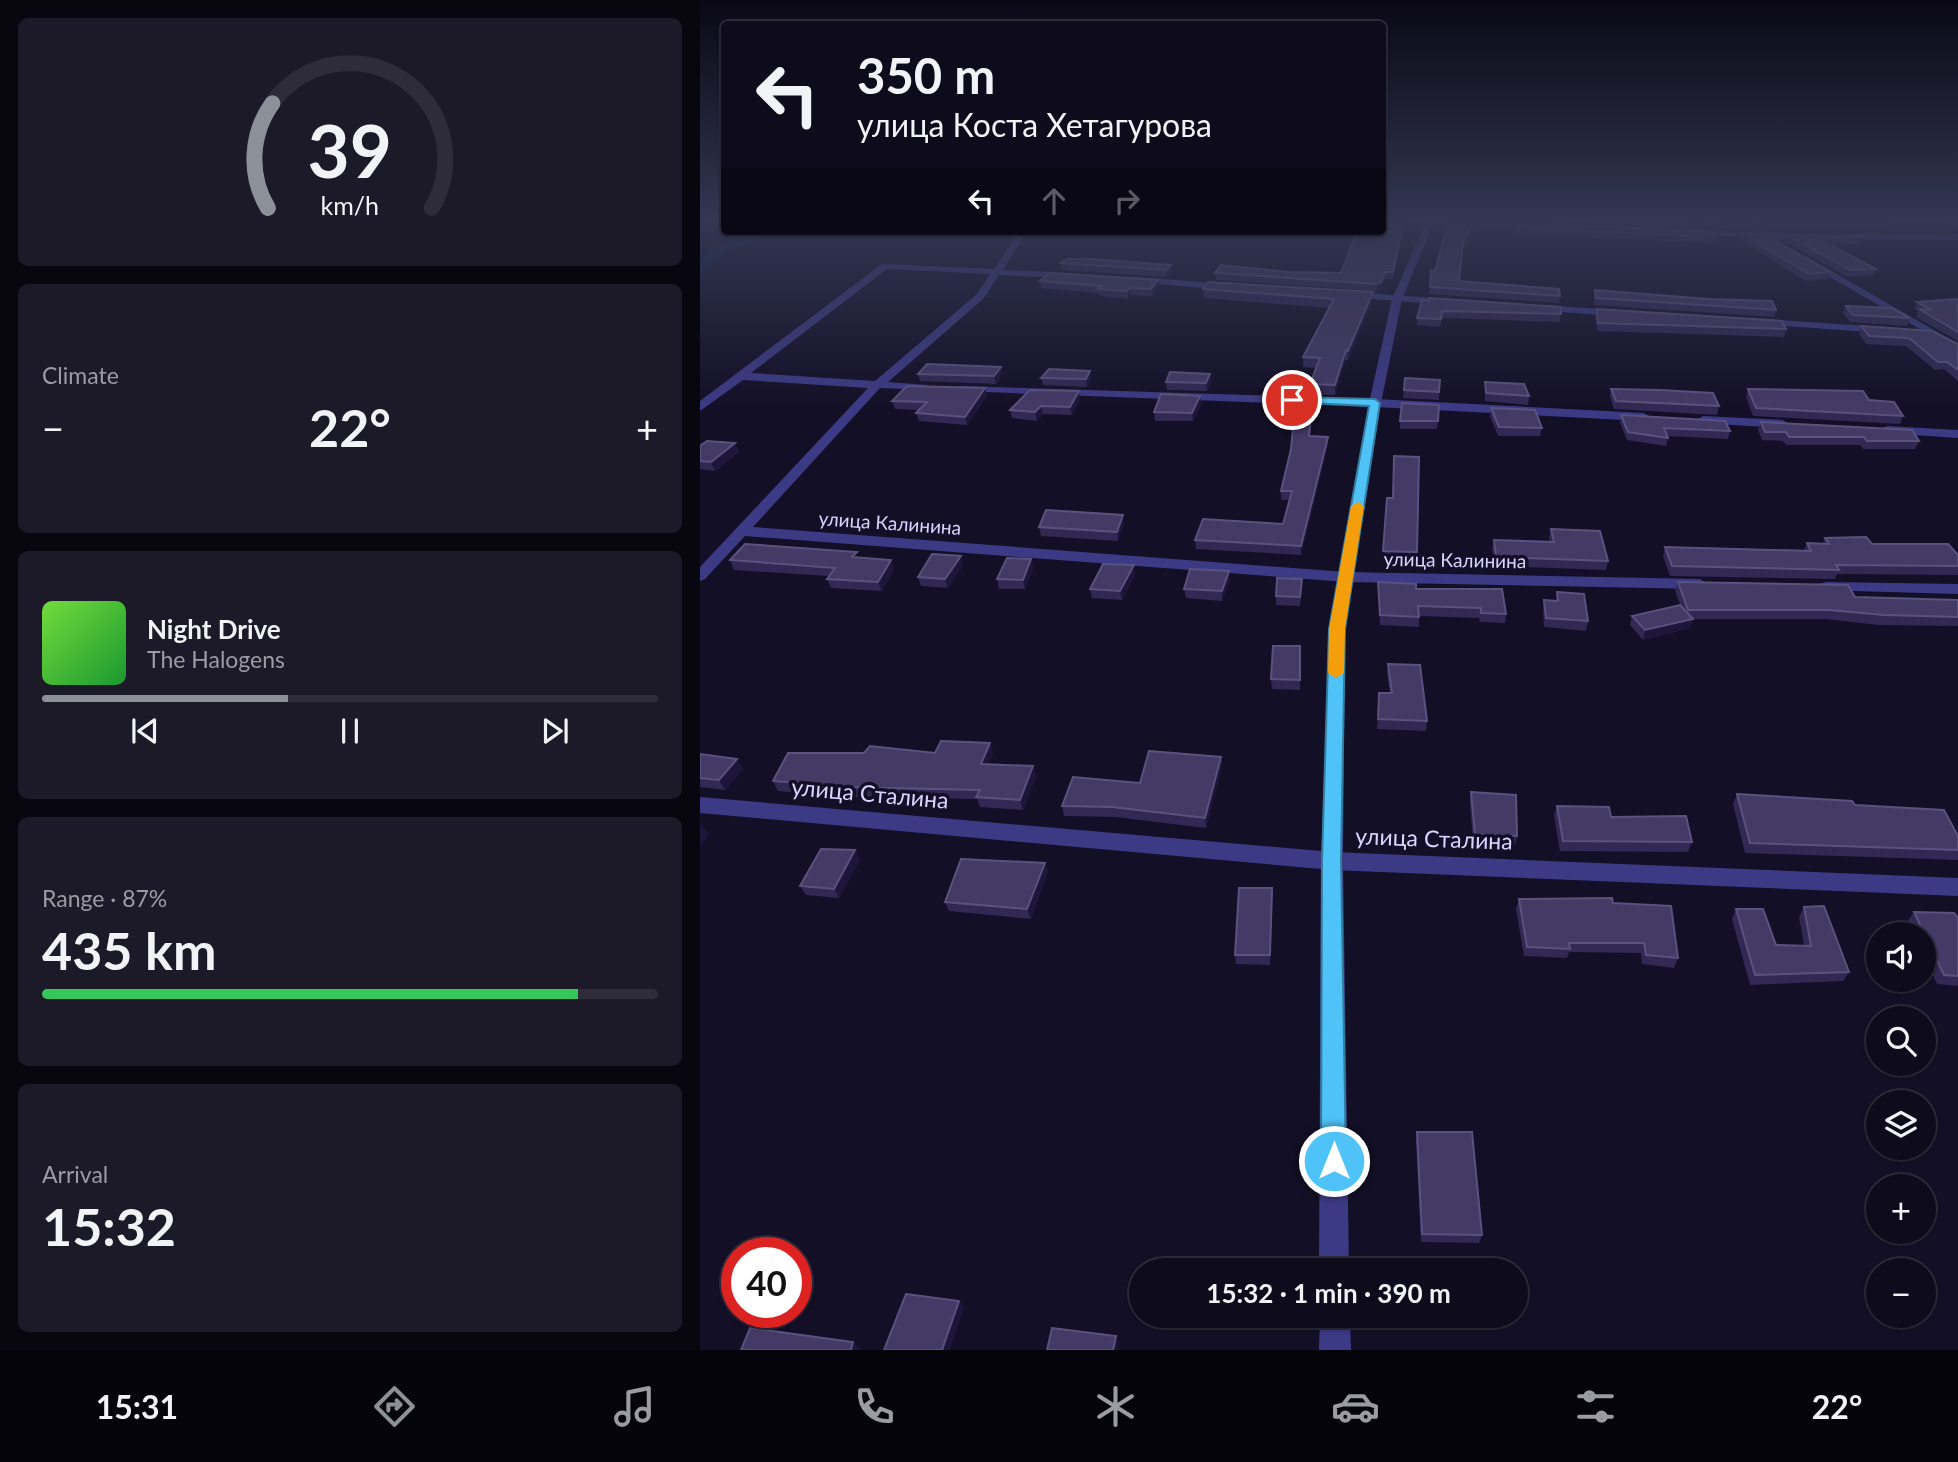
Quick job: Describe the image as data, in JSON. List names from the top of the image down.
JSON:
{
  "streets": {
    "street": ["улица Калинина", "улица Сталина"]
  },
  "page": {
    "turn": ["350 m", "улица Коста Хетагурова"],
    "tile": [
      "Climate",
      ["Range · 87%", "435 km"],
      ["Arrival", "15:32"]
    ],
    "heat": ["−", "22°", "+"],
    "song": ["Night Drive", "The Halogens"],
    "map_buttons": ["+", "−"],
    "limit": "40",
    "trip": "15:32 · 1 min · 390 m",
    "tabs": ["15:31", "22°"],
    "gauge": ["39", "km/h"]
  }
}
